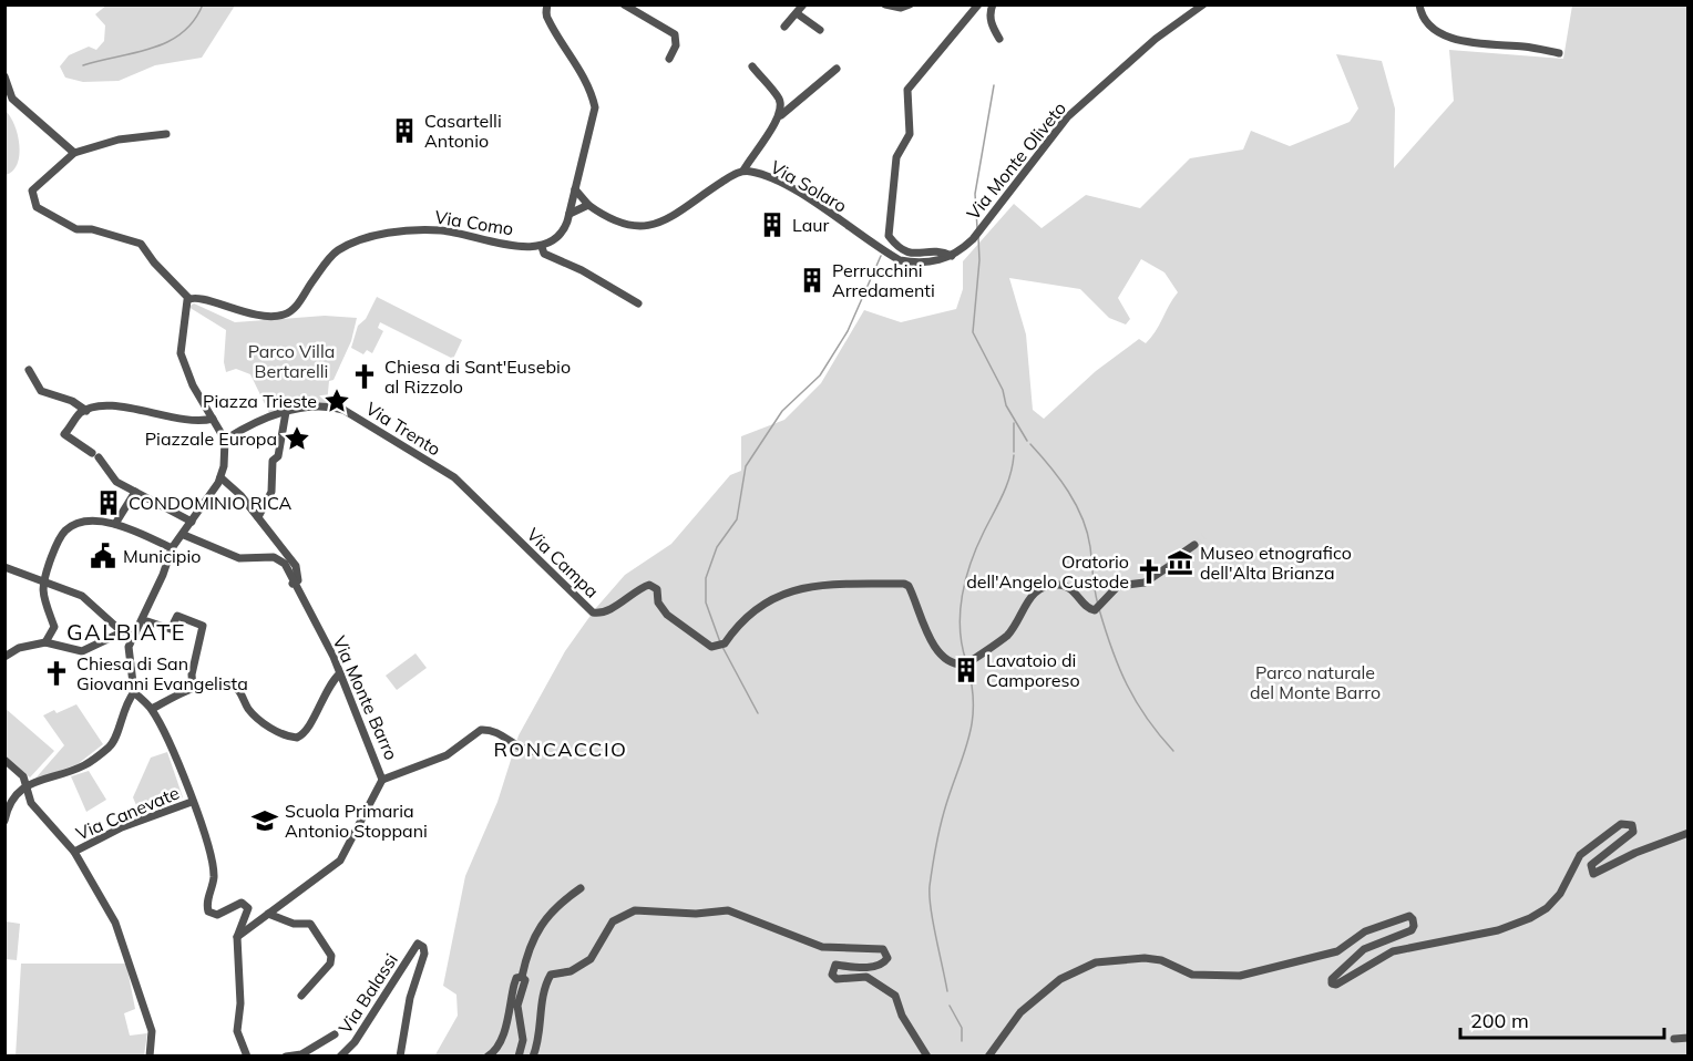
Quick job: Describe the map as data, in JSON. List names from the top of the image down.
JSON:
{
  "streets": {
    "street": [
      "Via Monte Oliveto",
      "Via Solaro",
      "Via Como",
      "Via Trento",
      "Via Campa",
      "Via Monte Barro",
      "Via Canevate",
      "Via Balassi"
    ]
  },
  "crossings": [
    ["Via Monte Oliveto", "Via Solaro"],
    ["Via Trento", "Via Campa"]
  ],
  "districts": ["GALBIATE", "RONCACCIO"],
  "parks": ["Parco Villa Bertarelli", "Parco naturale del Monte Barro"],
  "places": {
    "building": [
      "Casartelli Antonio",
      "Laur",
      "Perrucchini Arredamenti",
      "CONDOMINIO RICA",
      "Lavatoio di Camporeso"
    ],
    "church": ["Chiesa di Sant'Eusebio al Rizzolo", "Oratorio dell'Angelo Custode", "Chiesa di San Giovanni Evangelista"],
    "place": ["Piazza Trieste", "Piazzale Europa"],
    "public building": ["Municipio"],
    "museum": ["Museo etnografico dell'Alta Brianza"],
    "school or university": ["Scuola Primaria Antonio Stoppani"]
  },
  "scale_bar": "200 m"
}
